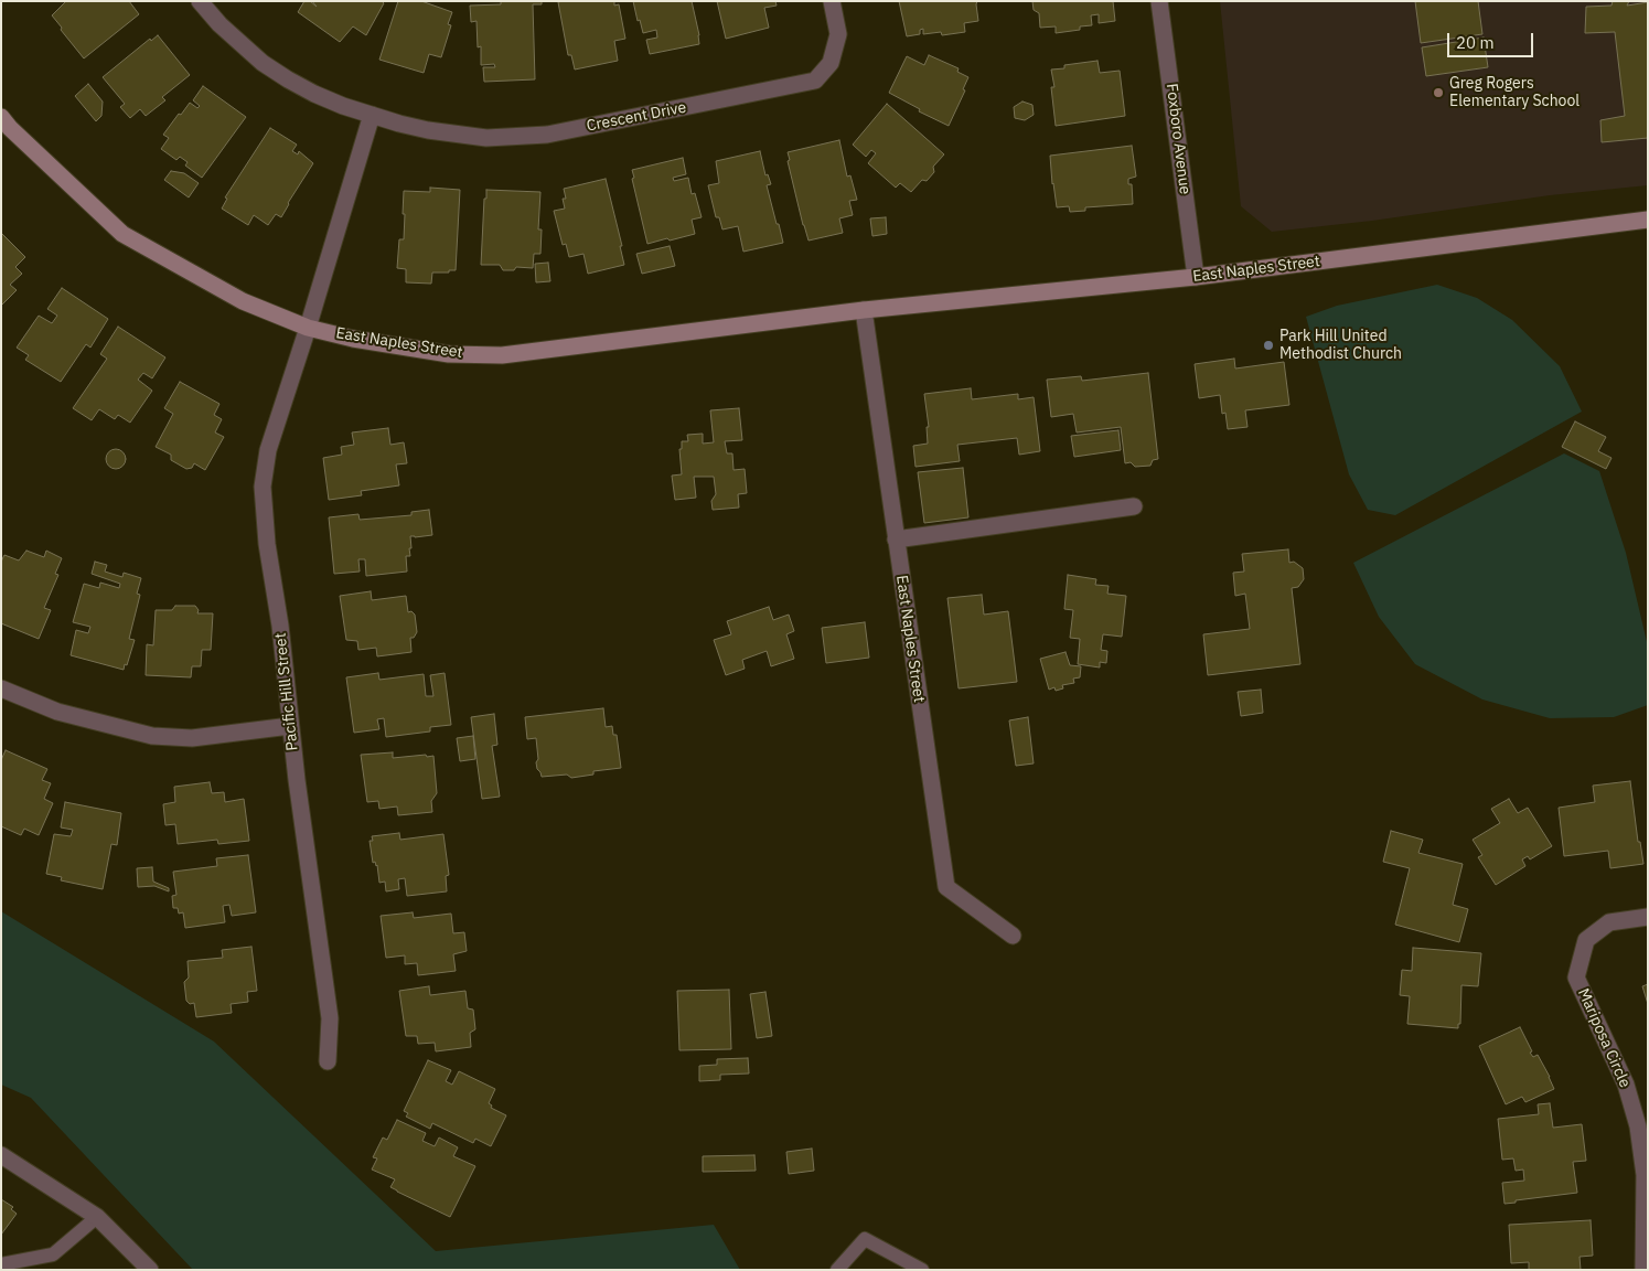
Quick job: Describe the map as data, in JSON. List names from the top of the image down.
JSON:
{
  "streets": {
    "street": [
      "Crescent Drive",
      "Foxboro Avenue",
      "East Naples Street",
      "Pacific Hill Street",
      "Mariposa Circle"
    ]
  },
  "crossings": [
    ["Foxboro Avenue", "East Naples Street"],
    ["East Naples Street", "Pacific Hill Street"]
  ],
  "places": ["Greg Rogers Elementary School", "Park Hill United Methodist Church"],
  "scale_bar": "20 m"
}
